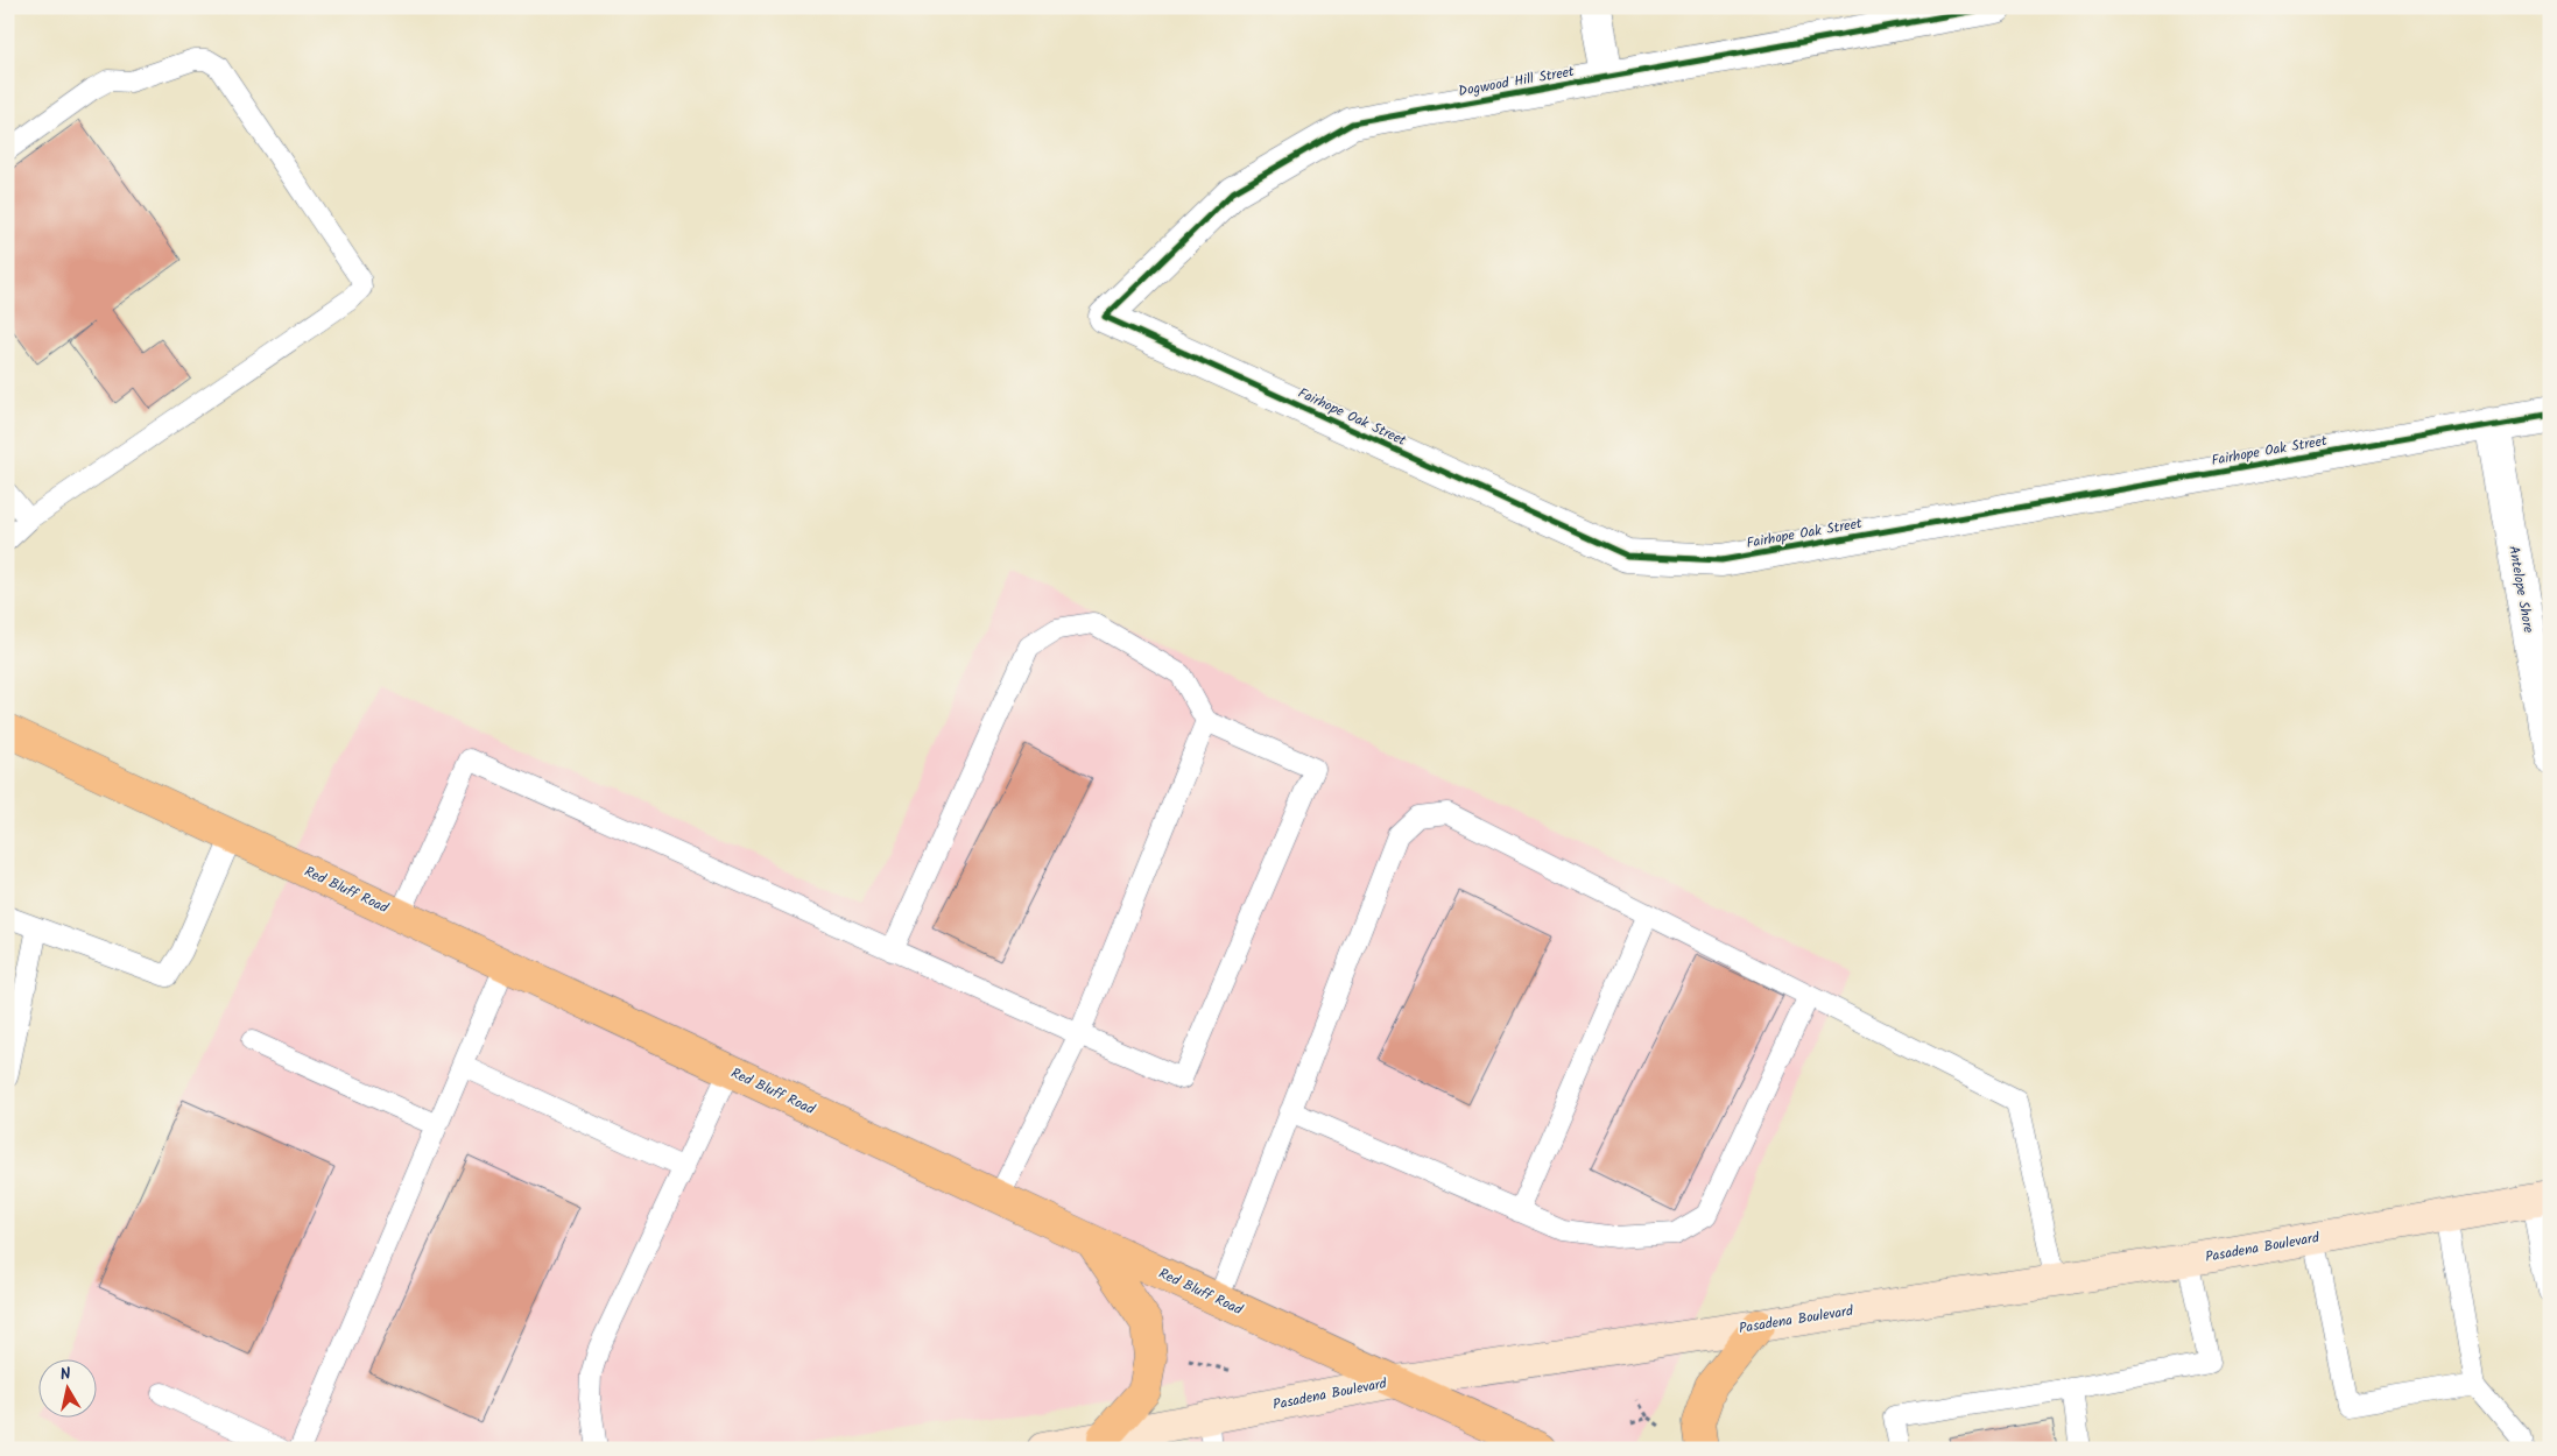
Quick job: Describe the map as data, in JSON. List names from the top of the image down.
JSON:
{
  "streets": {
    "main road": ["Red Bluff Road", "Pasadena Boulevard"],
    "street": ["Dogwood Hill Street", "Fairhope Oak Street", "Antelope Shore"]
  },
  "crossings": [
    ["Dogwood Hill Street", "Fairhope Oak Street"],
    ["Fairhope Oak Street", "Antelope Shore"],
    ["Red Bluff Road", "Pasadena Boulevard"]
  ],
  "north": "top"
}
